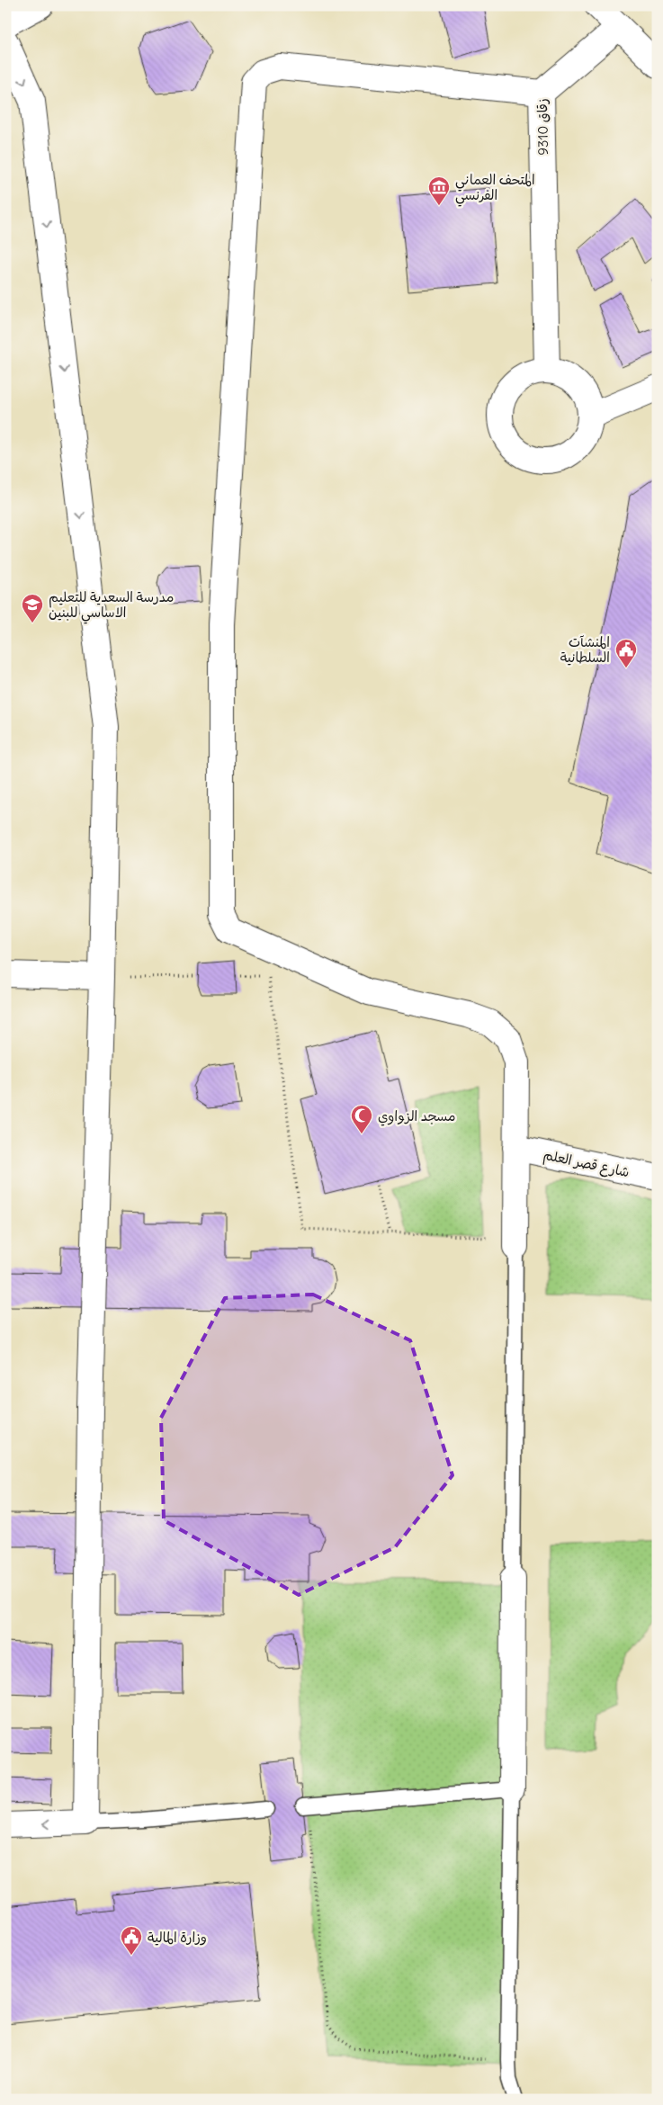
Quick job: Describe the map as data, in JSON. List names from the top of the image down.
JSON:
{
  "streets": {
    "street": ["زقاق 9310", "شارع قصر العلم"]
  },
  "places": {
    "museum": ["المتحف العماني الفرنسي"],
    "school or university": ["مدرسة السعدية للتعليم الاساسي للبنين"],
    "public building": ["المنشآت السلطانية", "وزارة المالية"],
    "mosque": ["مسجد الزواوي"]
  }
}
